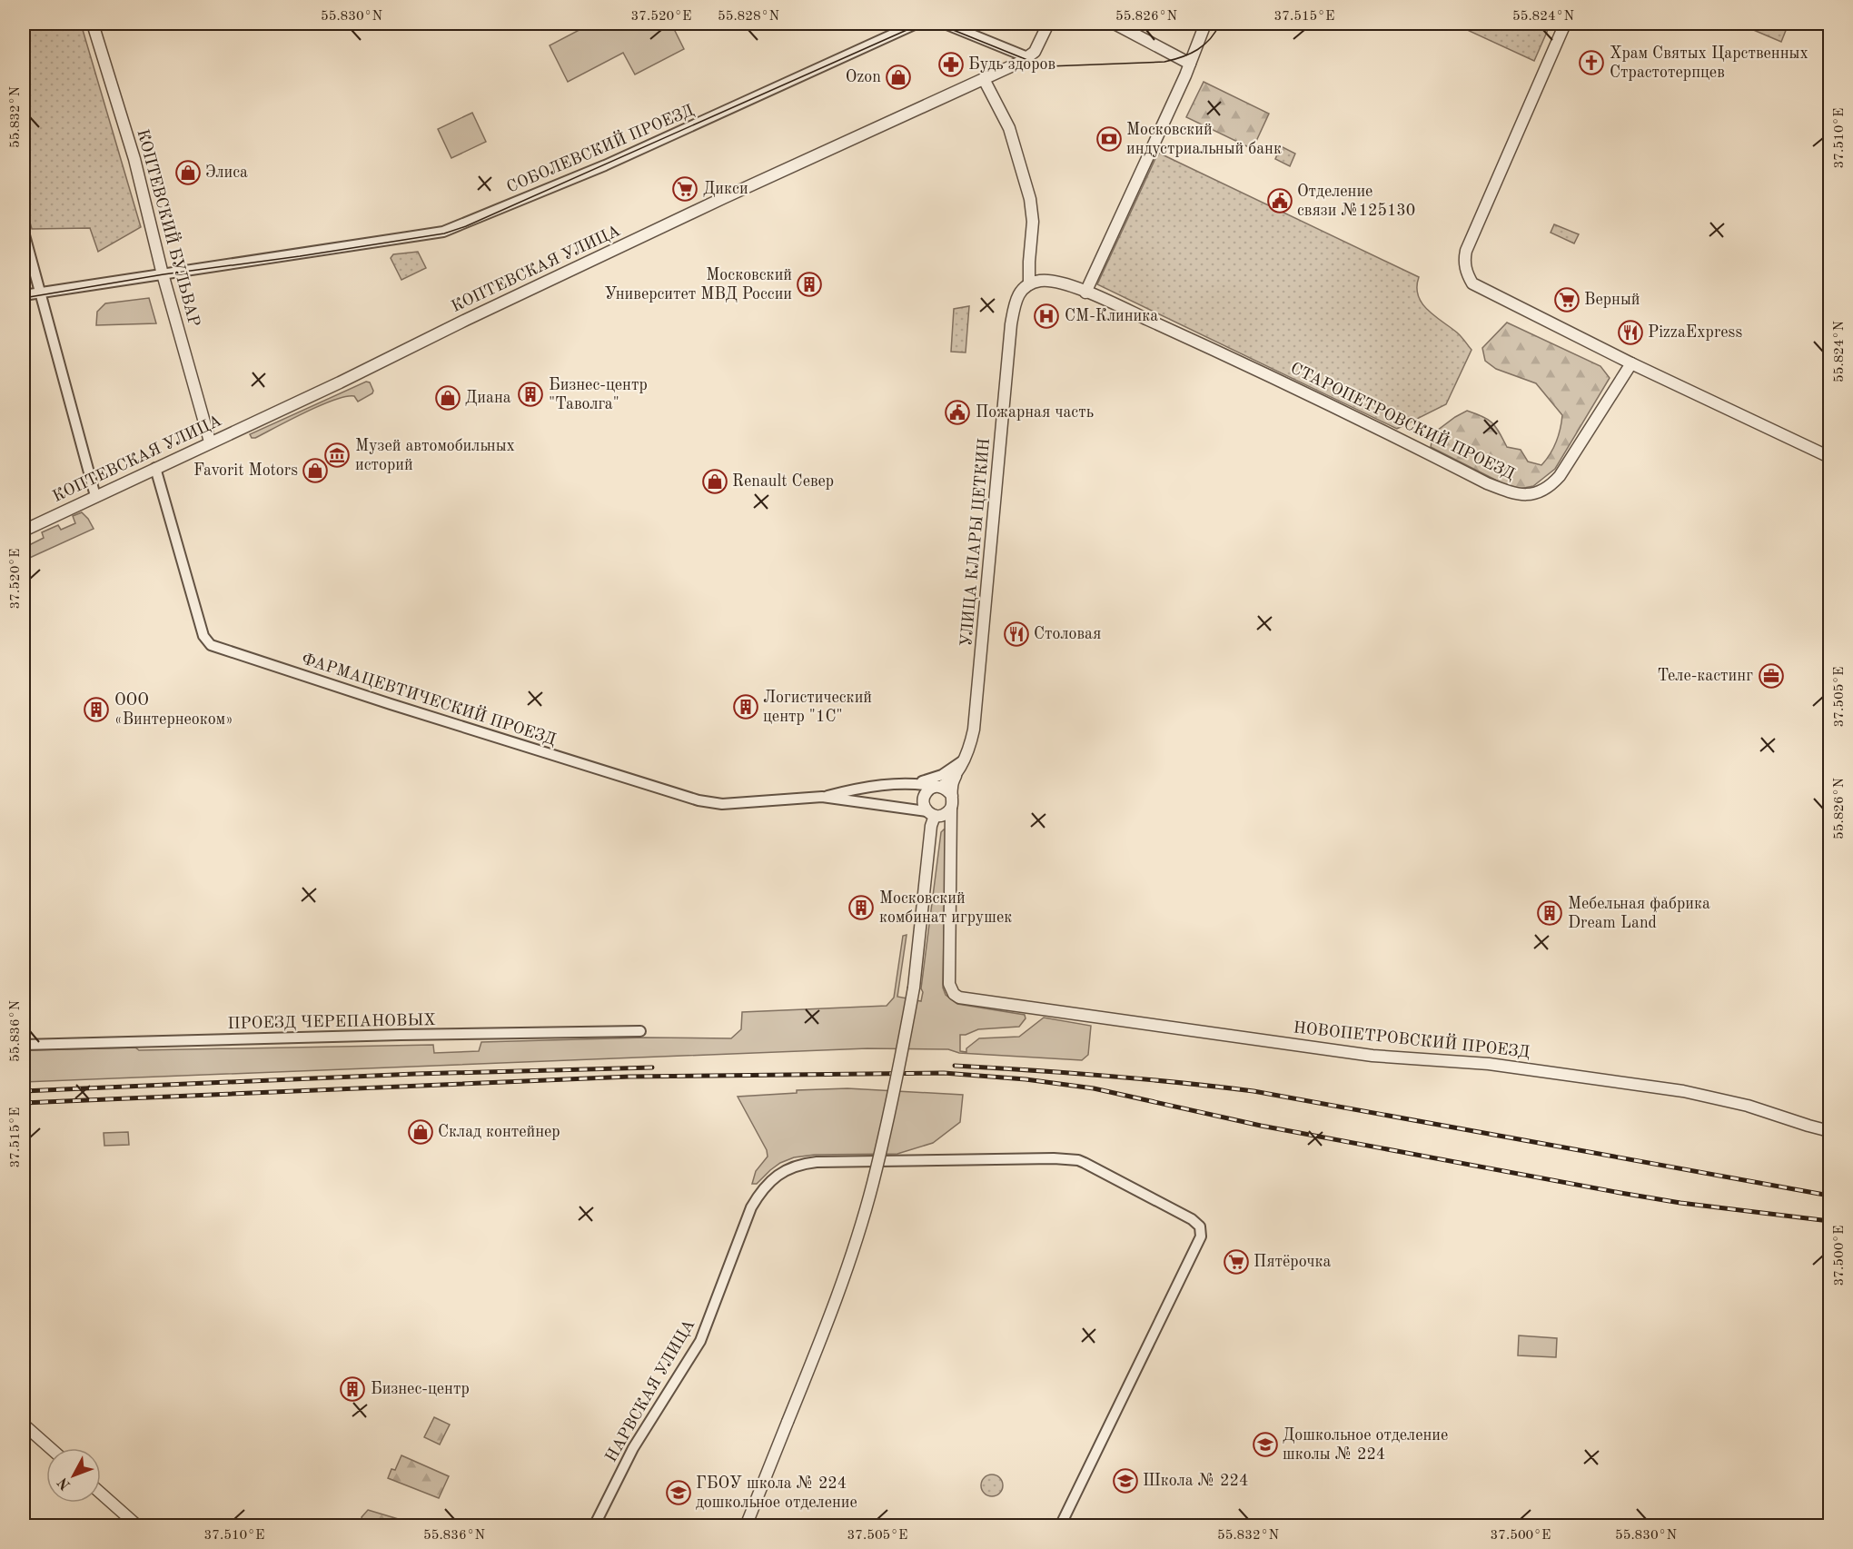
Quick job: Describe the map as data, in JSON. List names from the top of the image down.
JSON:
{
  "streets": {
    "street": [
      "СОБОЛЕВСКИЙ ПРОЕЗД",
      "КОПТЕВСКИЙ БУЛЬВАР",
      "КОПТЕВСКАЯ УЛИЦА",
      "СТАРОПЕТРОВСКИЙ ПРОЕЗД",
      "УЛИЦА КЛАРЫ ЦЕТКИН",
      "ФАРМАЦЕВТИЧЕСКИЙ ПРОЕЗД",
      "ПРОЕЗД ЧЕРЕПАНОВЫХ",
      "НОВОПЕТРОВСКИЙ ПРОЕЗД",
      "НАРВСКАЯ УЛИЦА"
    ]
  },
  "crossings": [
    ["СОБОЛЕВСКИЙ ПРОЕЗД", "КОПТЕВСКИЙ БУЛЬВАР"],
    ["КОПТЕВСКИЙ БУЛЬВАР", "КОПТЕВСКАЯ УЛИЦА"],
    ["КОПТЕВСКАЯ УЛИЦА", "ФАРМАЦЕВТИЧЕСКИЙ ПРОЕЗД"],
    ["УЛИЦА КЛАРЫ ЦЕТКИН", "ФАРМАЦЕВТИЧЕСКИЙ ПРОЕЗД"],
    ["УЛИЦА КЛАРЫ ЦЕТКИН", "НОВОПЕТРОВСКИЙ ПРОЕЗД"],
    ["ФАРМАЦЕВТИЧЕСКИЙ ПРОЕЗД", "НОВОПЕТРОВСКИЙ ПРОЕЗД"]
  ],
  "places": {
    "church": ["Храм Святых Царственных Страстотерпцев"],
    "pharmacy": ["Будь здоров"],
    "shop": [
      "Ozon",
      "Элиса",
      "Диана",
      "Favorit Motors",
      "Renault Север",
      "Склад контейнер"
    ],
    "bank": ["Московский индустриальный банк"],
    "supermarket": ["Дикси", "Верный", "Пятёрочка"],
    "public building": ["Отделение связи №125130", "Пожарная часть"],
    "building": [
      "Московский Университет МВД России",
      "Бизнес-центр \"Таволга\"",
      "Логистический центр \"1С\"",
      "ООО «Винтернеоком»",
      "Московский комбинат игрушек",
      "Мебельная фабрика Dream Land",
      "Бизнес-центр"
    ],
    "hospital": ["СМ-Клиника"],
    "restaurant": ["PizzaExpress", "Столовая"],
    "museum": ["Музей автомобильных историй"],
    "office": ["Теле-кастинг"],
    "school or university": ["Дошкольное отделение школы № 224", "Школа № 224", "ГБОУ школа № 224 дошкольное отделение"]
  },
  "north": "bottom left",
  "coordinates": [
    "55.830°N",
    "37.520°E",
    "55.828°N",
    "55.826°N",
    "37.515°E",
    "55.824°N",
    "55.832°N",
    "37.510°E",
    "37.505°E",
    "55.836°N",
    "37.500°E"
  ]
}
